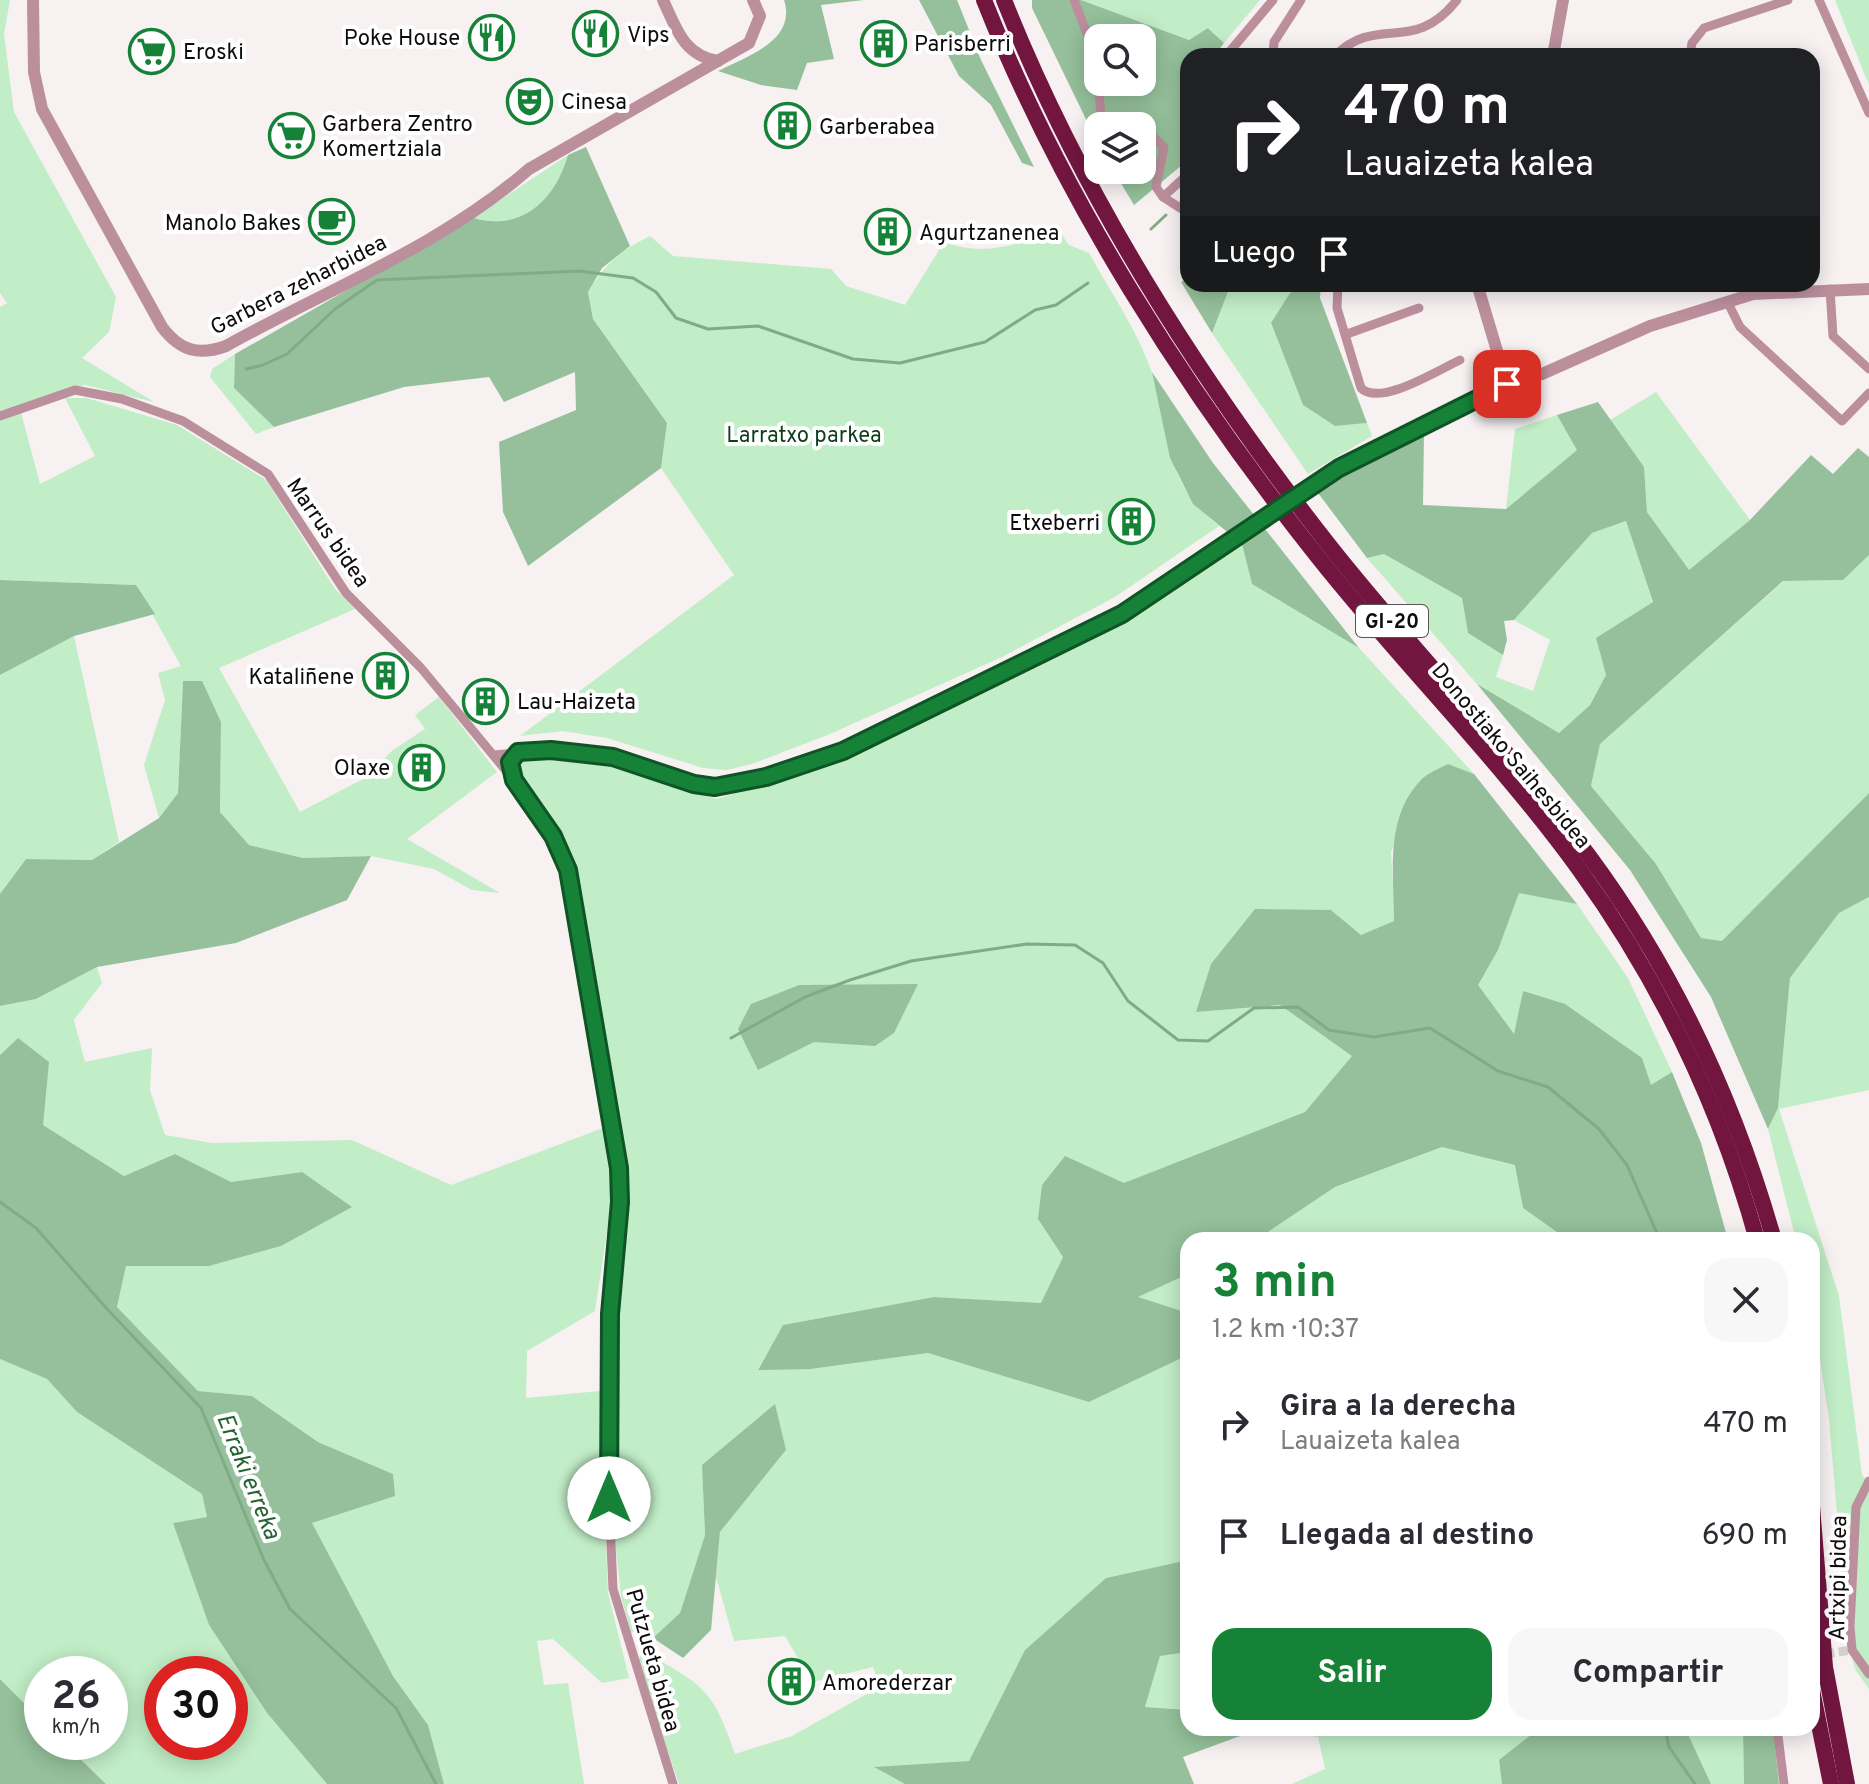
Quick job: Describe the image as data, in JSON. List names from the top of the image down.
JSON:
{
  "streets": {
    "highway": ["GI-20", "Donostiako Saihesbidea"],
    "street": [
      "Garbera zeharbidea",
      "Marrus bidea",
      "Artxipi bidea",
      "Putzueta bidea"
    ]
  },
  "crossings": [
    ["Marrus bidea", "Putzueta bidea"]
  ],
  "water": ["Erraki erreka"],
  "parks": ["Larratxo parkea"],
  "places": {
    "restaurant": ["Vips", "Poke House"],
    "building": [
      "Parisberri",
      "Garberabea",
      "Agurtzanenea",
      "Etxeberri",
      "Kataliñene",
      "Lau-Haizeta",
      "Olaxe",
      "Amorederzar"
    ],
    "supermarket": ["Eroski", "Garbera Zentro Komertziala"],
    "theatre": ["Cinesa"],
    "cafe": ["Manolo Bakes"]
  },
  "page": {
    "turn": ["470 m", "Lauaizeta kalea"],
    "then": "Luego",
    "heading": ["3 min", "1.2 km · 10:37"],
    "list": [
      {
        "name": "Gira a la derecha",
        "note": "Lauaizeta kalea",
        "value": "470 m"
      },
      {
        "name": "Llegada al destino",
        "value": "690 m"
      }
    ],
    "buttons": ["Salir", "Compartir"],
    "speed": "26 km/h",
    "limit": "30"
  }
}
